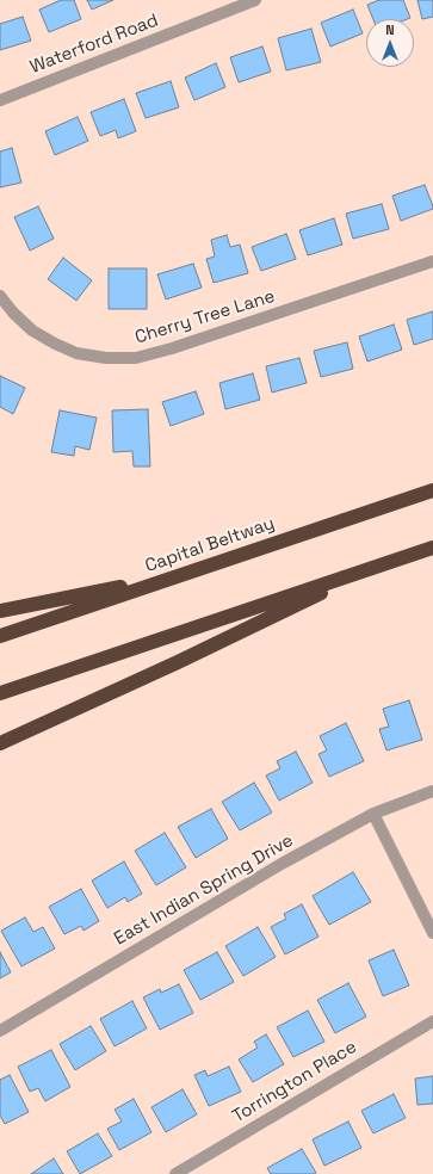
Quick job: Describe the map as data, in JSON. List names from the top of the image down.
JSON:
{
  "streets": {
    "highway": ["Capital Beltway"],
    "street": [
      "Waterford Road",
      "Cherry Tree Lane",
      "East Indian Spring Drive",
      "Torrington Place"
    ]
  },
  "north": "top"
}
